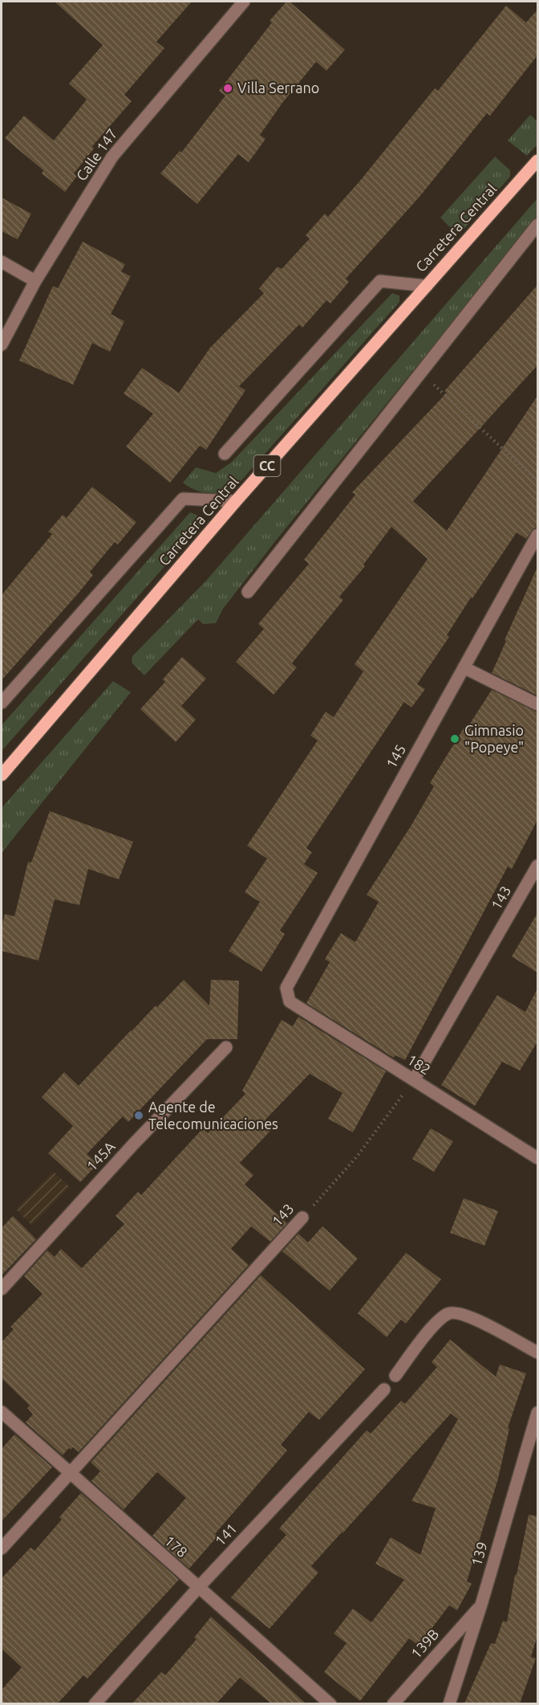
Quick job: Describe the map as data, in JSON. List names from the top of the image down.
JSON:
{
  "streets": {
    "main road": ["Carretera Central", "CC"],
    "street": [
      "Calle 147",
      "145",
      "143",
      "182",
      "145A",
      "141",
      "178",
      "139",
      "139B"
    ]
  },
  "crossings": [
    ["145", "182"],
    ["143", "182"],
    ["143", "178"],
    ["141", "178"],
    ["139", "139B"]
  ],
  "places": ["Villa Serrano", "Gimnasio \"Popeye\"", "Agente de Telecomunicaciones"]
}
